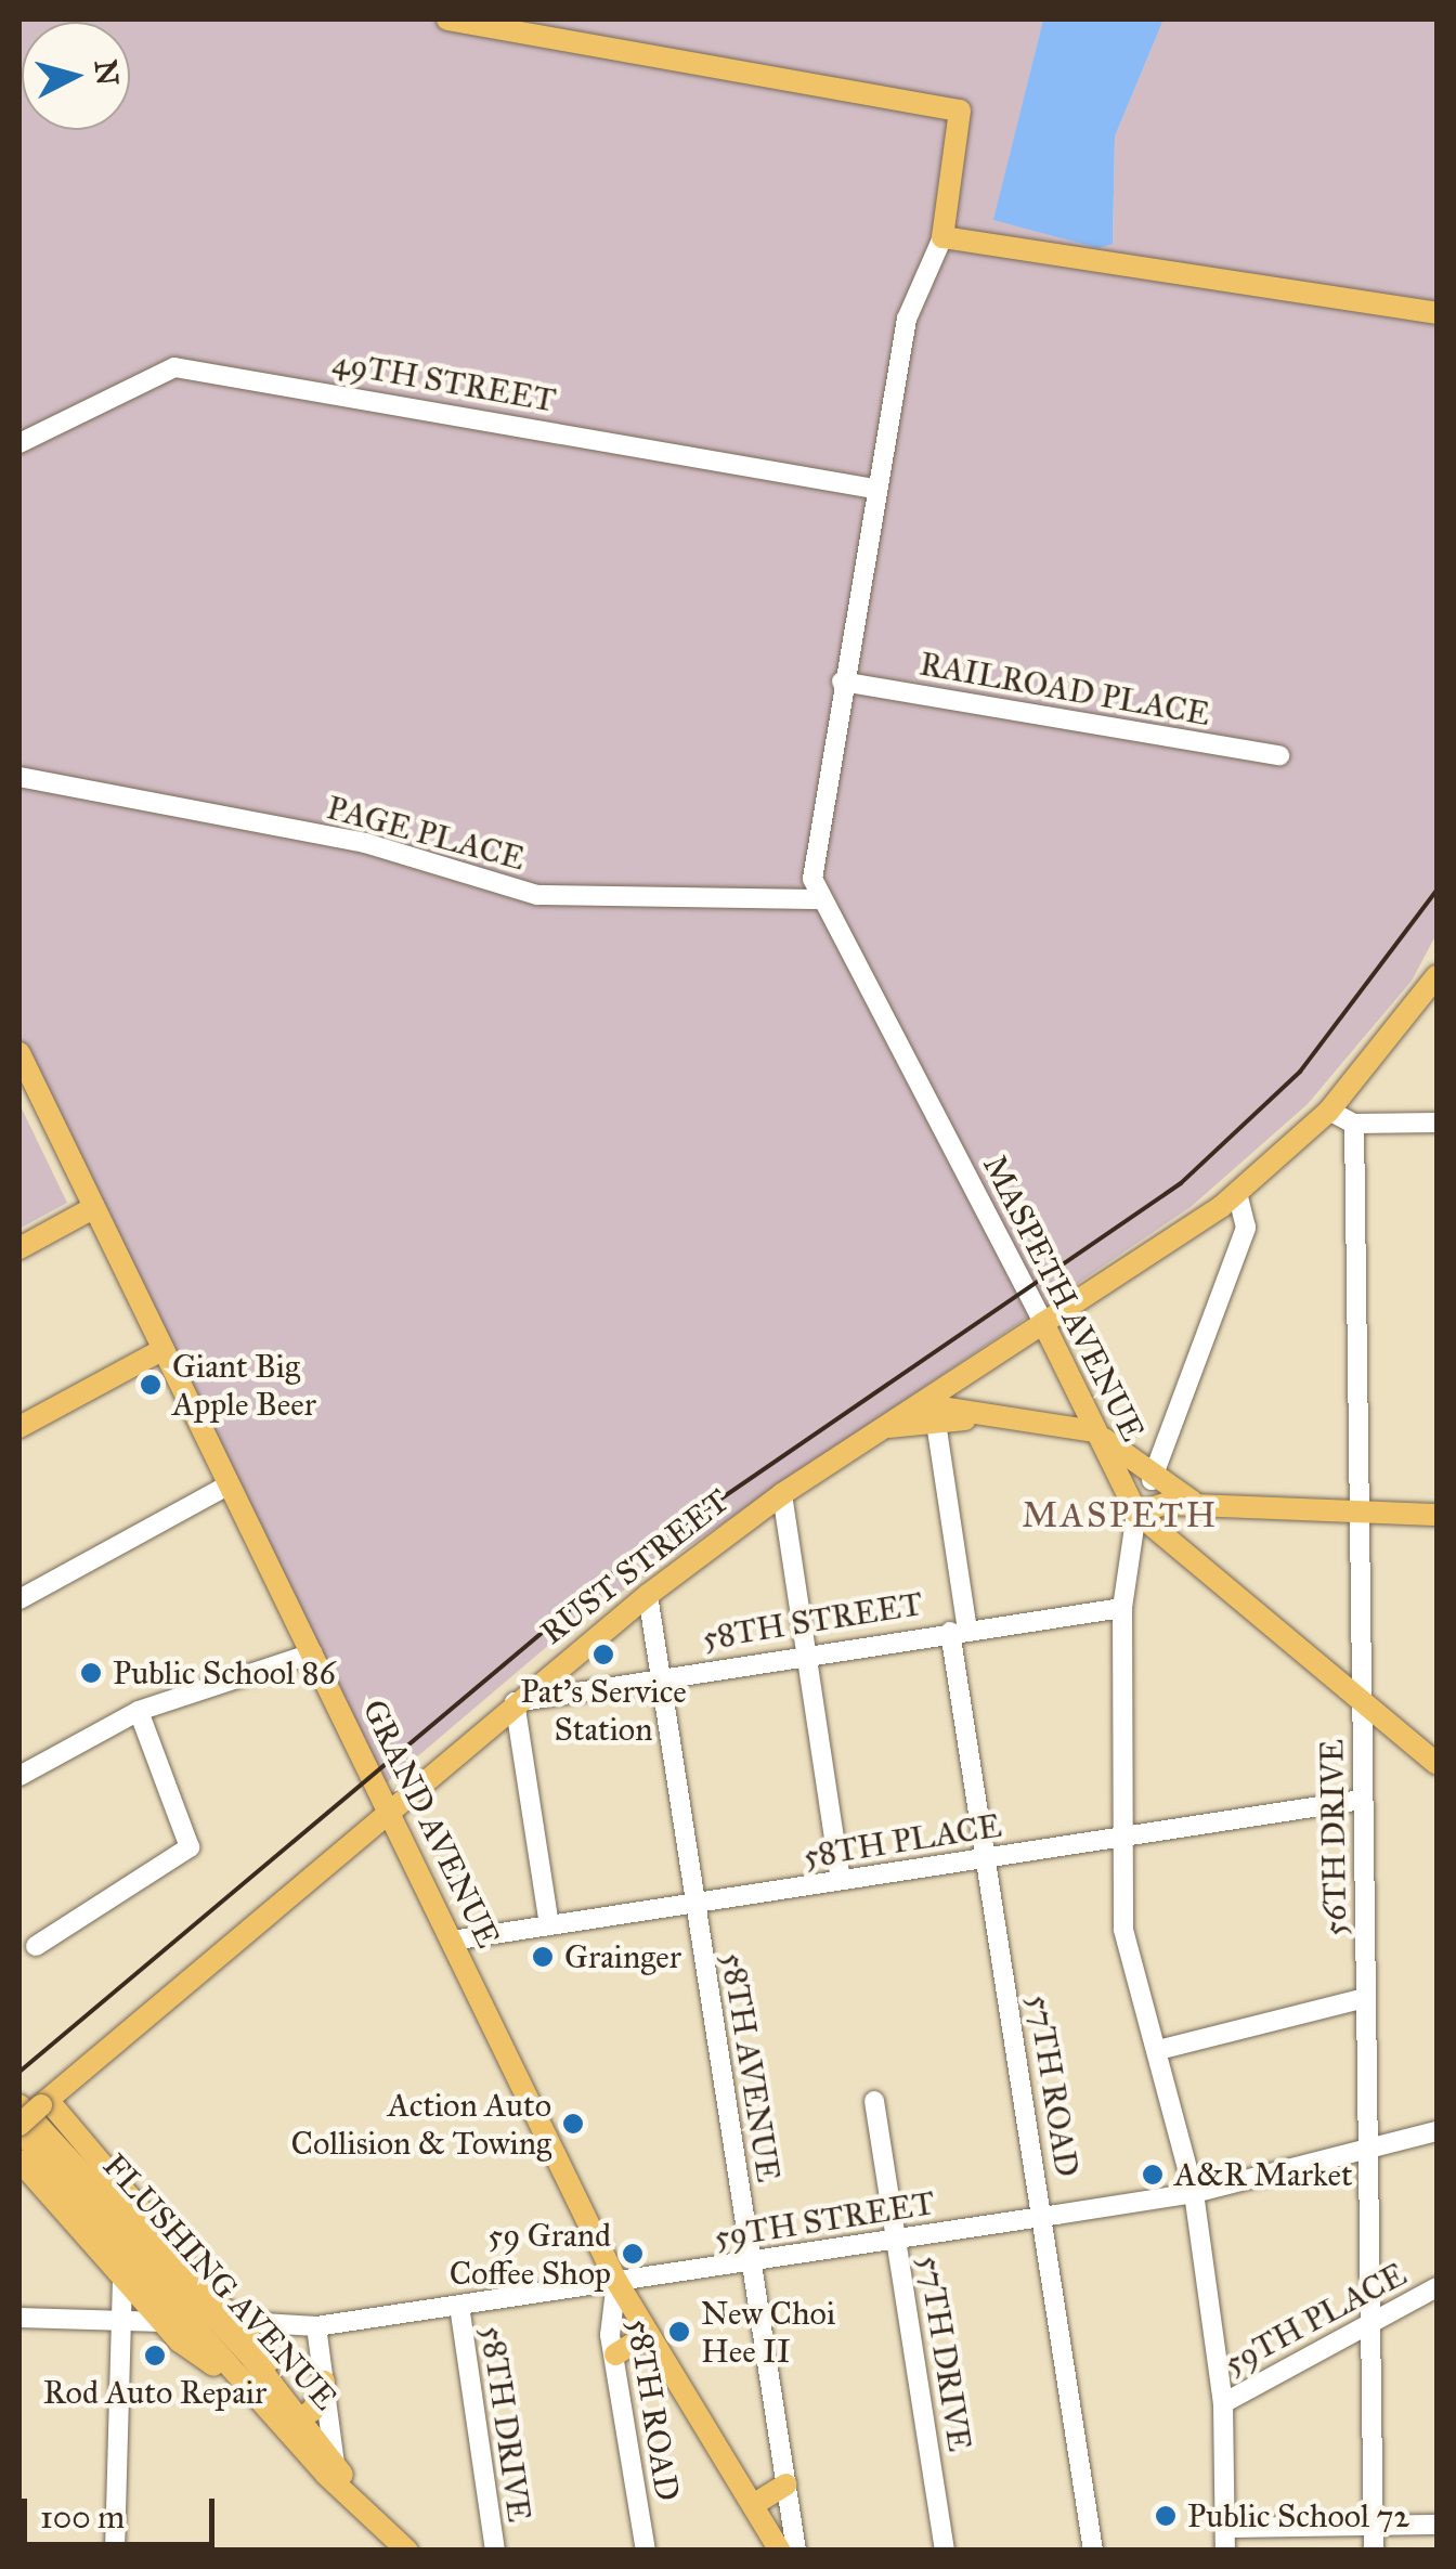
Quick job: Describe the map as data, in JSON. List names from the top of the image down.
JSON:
{
  "streets": {
    "main road": [
      "MASPETH AVENUE",
      "RUST STREET",
      "GRAND AVENUE",
      "FLUSHING AVENUE"
    ],
    "street": [
      "49TH STREET",
      "RAILROAD PLACE",
      "PAGE PLACE",
      "58TH STREET",
      "56TH DRIVE",
      "58TH PLACE",
      "58TH AVENUE",
      "57TH ROAD",
      "59TH STREET",
      "59TH PLACE",
      "57TH DRIVE",
      "58TH ROAD",
      "58TH DRIVE"
    ]
  },
  "crossings": [
    ["49TH STREET", "MASPETH AVENUE"],
    ["RAILROAD PLACE", "MASPETH AVENUE"],
    ["PAGE PLACE", "MASPETH AVENUE"],
    ["MASPETH AVENUE", "RUST STREET"],
    ["RUST STREET", "58TH STREET"],
    ["RUST STREET", "GRAND AVENUE"],
    ["RUST STREET", "58TH AVENUE"],
    ["RUST STREET", "FLUSHING AVENUE"],
    ["58TH STREET", "58TH AVENUE"],
    ["58TH STREET", "57TH ROAD"],
    ["GRAND AVENUE", "58TH PLACE"],
    ["GRAND AVENUE", "59TH STREET"],
    ["GRAND AVENUE", "58TH ROAD"],
    ["56TH DRIVE", "58TH PLACE"],
    ["56TH DRIVE", "59TH STREET"],
    ["56TH DRIVE", "59TH PLACE"],
    ["58TH PLACE", "58TH AVENUE"],
    ["58TH PLACE", "57TH ROAD"],
    ["58TH AVENUE", "59TH STREET"],
    ["57TH ROAD", "59TH STREET"],
    ["59TH STREET", "FLUSHING AVENUE"],
    ["59TH STREET", "57TH DRIVE"],
    ["59TH STREET", "58TH ROAD"],
    ["59TH STREET", "58TH DRIVE"]
  ],
  "districts": ["MASPETH"],
  "places": [
    "Giant Big Apple Beer",
    "Pat's Service Station",
    "Public School 86",
    "Grainger",
    "Action Auto Collision & Towing",
    "A&R Market",
    "59 Grand Coffee Shop",
    "New Choi Hee II",
    "Rod Auto Repair",
    "Public School 72"
  ],
  "scale_bar": "100 m",
  "north": "right"
}
